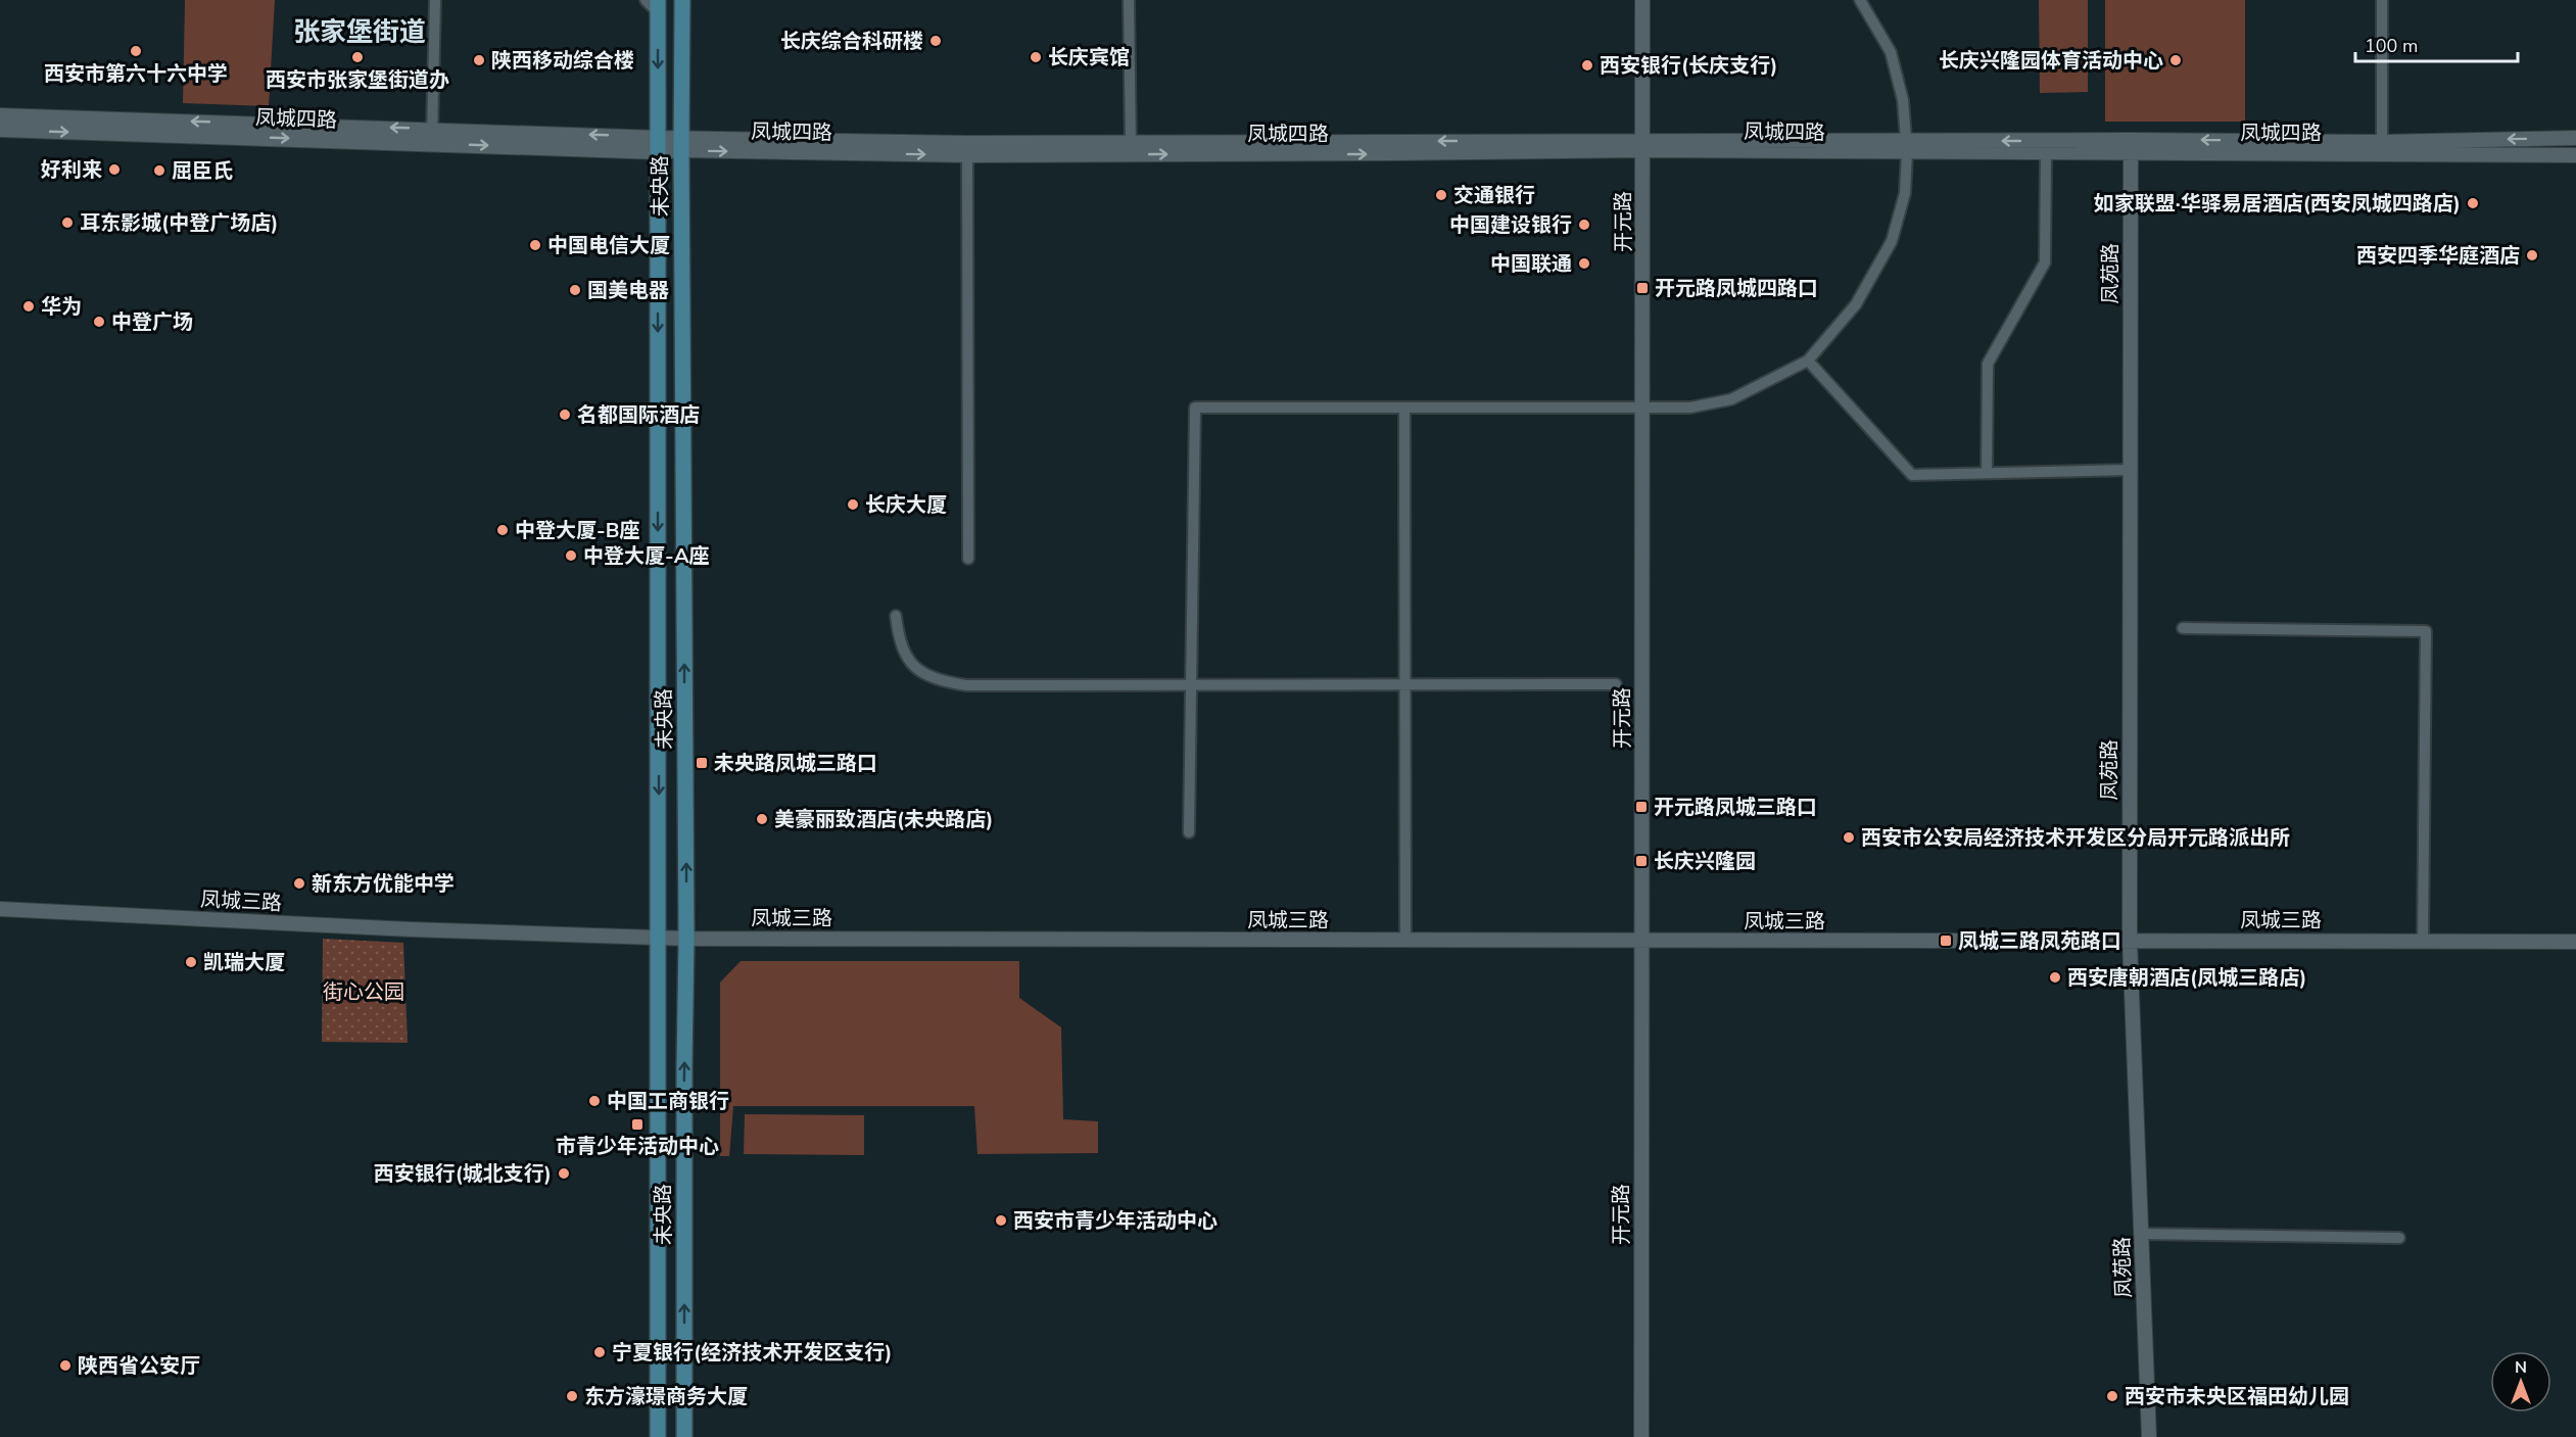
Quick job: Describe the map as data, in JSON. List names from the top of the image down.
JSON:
{
  "streets": {
    "main road": ["未央路"],
    "street": [
      "凤城四路",
      "开元路",
      "凤苑路",
      "凤城三路"
    ]
  },
  "crossings": [
    ["凤城四路", "未央路"],
    ["凤城四路", "开元路"],
    ["凤城四路", "凤苑路"],
    ["未央路", "凤城三路"],
    ["开元路", "凤城三路"],
    ["凤苑路", "凤城三路"]
  ],
  "districts": ["张家堡街道"],
  "parks": ["街心公园"],
  "places": {
    "other": [
      "长庆综合科研楼",
      "西安市第六十六中学",
      "西安市张家堡街道办",
      "长庆宾馆",
      "陕西移动综合楼",
      "长庆兴隆园体育活动中心",
      "西安银行(长庆支行)",
      "好利来",
      "屈臣氏",
      "交通银行",
      "如家联盟·华驿易居酒店(西安凤城四路店)",
      "耳东影城(中登广场店)",
      "中国建设银行",
      "中国电信大厦",
      "西安四季华庭酒店",
      "中国联通",
      "国美电器",
      "华为",
      "中登广场",
      "名都国际酒店",
      "长庆大厦",
      "中登大厦-B座",
      "中登大厦-A座",
      "美豪丽致酒店(未央路店)",
      "西安市公安局经济技术开发区分局开元路派出所",
      "新东方优能中学",
      "凯瑞大厦",
      "西安唐朝酒店(凤城三路店)",
      "中国工商银行",
      "西安银行(城北支行)",
      "西安市青少年活动中心",
      "宁夏银行(经济技术开发区支行)",
      "陕西省公安厅",
      "东方濠璟商务大厦",
      "西安市未央区福田幼儿园"
    ],
    "transit": [
      "开元路凤城四路口",
      "未央路凤城三路口",
      "开元路凤城三路口",
      "长庆兴隆园",
      "凤城三路凤苑路口",
      "市青少年活动中心"
    ]
  },
  "scale_bar": "100 m",
  "north": "top"
}
